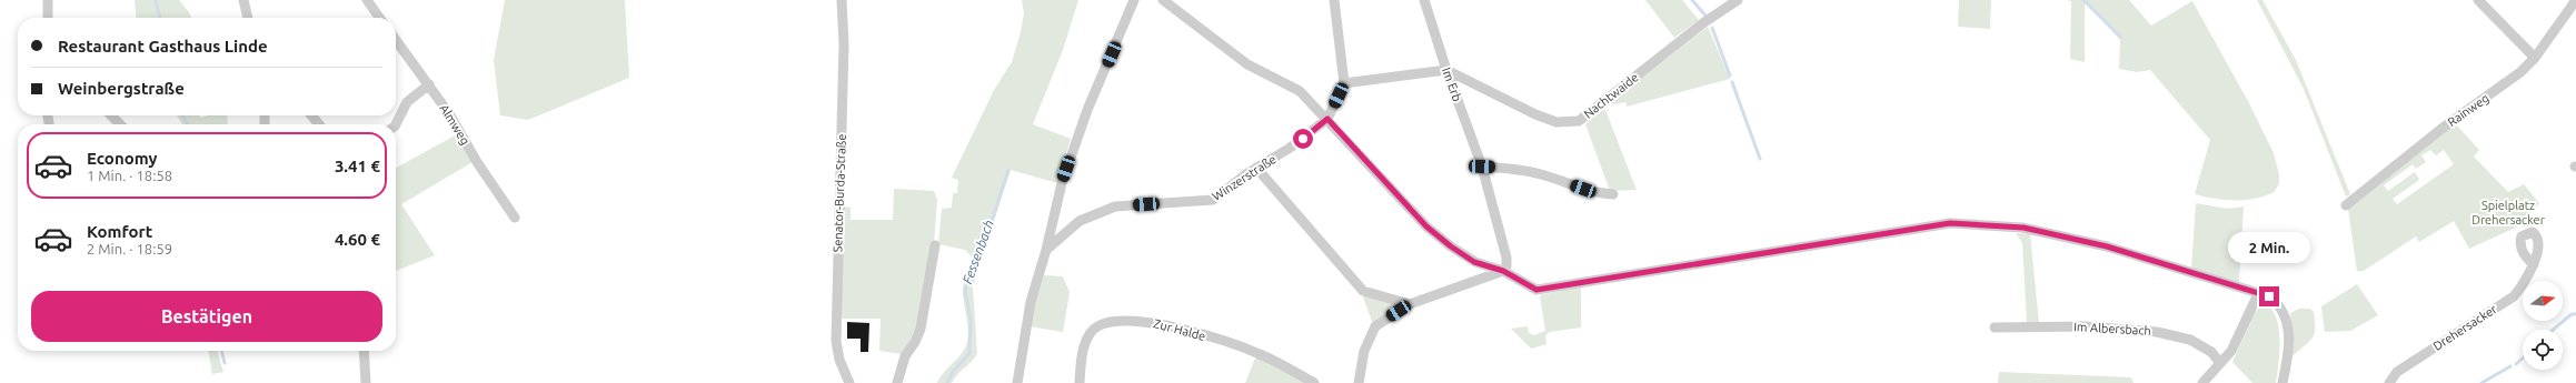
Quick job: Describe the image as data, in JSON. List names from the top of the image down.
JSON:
{
  "streets": {
    "street": [
      "Im Erb",
      "Nachtwaide",
      "Rainweg",
      "Almweg",
      "Winzerstraße",
      "Senator-Burda-Straße",
      "Drehersacker",
      "Im Albersbach",
      "Zur Halde"
    ]
  },
  "crossings": [
    ["Im Erb", "Nachtwaide"]
  ],
  "water": ["Fessenbach"],
  "parks": ["Spielplatz Drehersacker"],
  "north": "right",
  "page": {
    "banner": ["Restaurant Gasthaus Linde", "Weinbergstraße"],
    "list": [
      {
        "name": "Economy",
        "note": "1 Min. · 18:58",
        "value": "3.41 €"
      },
      {
        "name": "Komfort",
        "note": "2 Min. · 18:59",
        "value": "4.60 €"
      }
    ],
    "bubble": "2 Min.",
    "buttons": "Bestätigen"
  }
}
